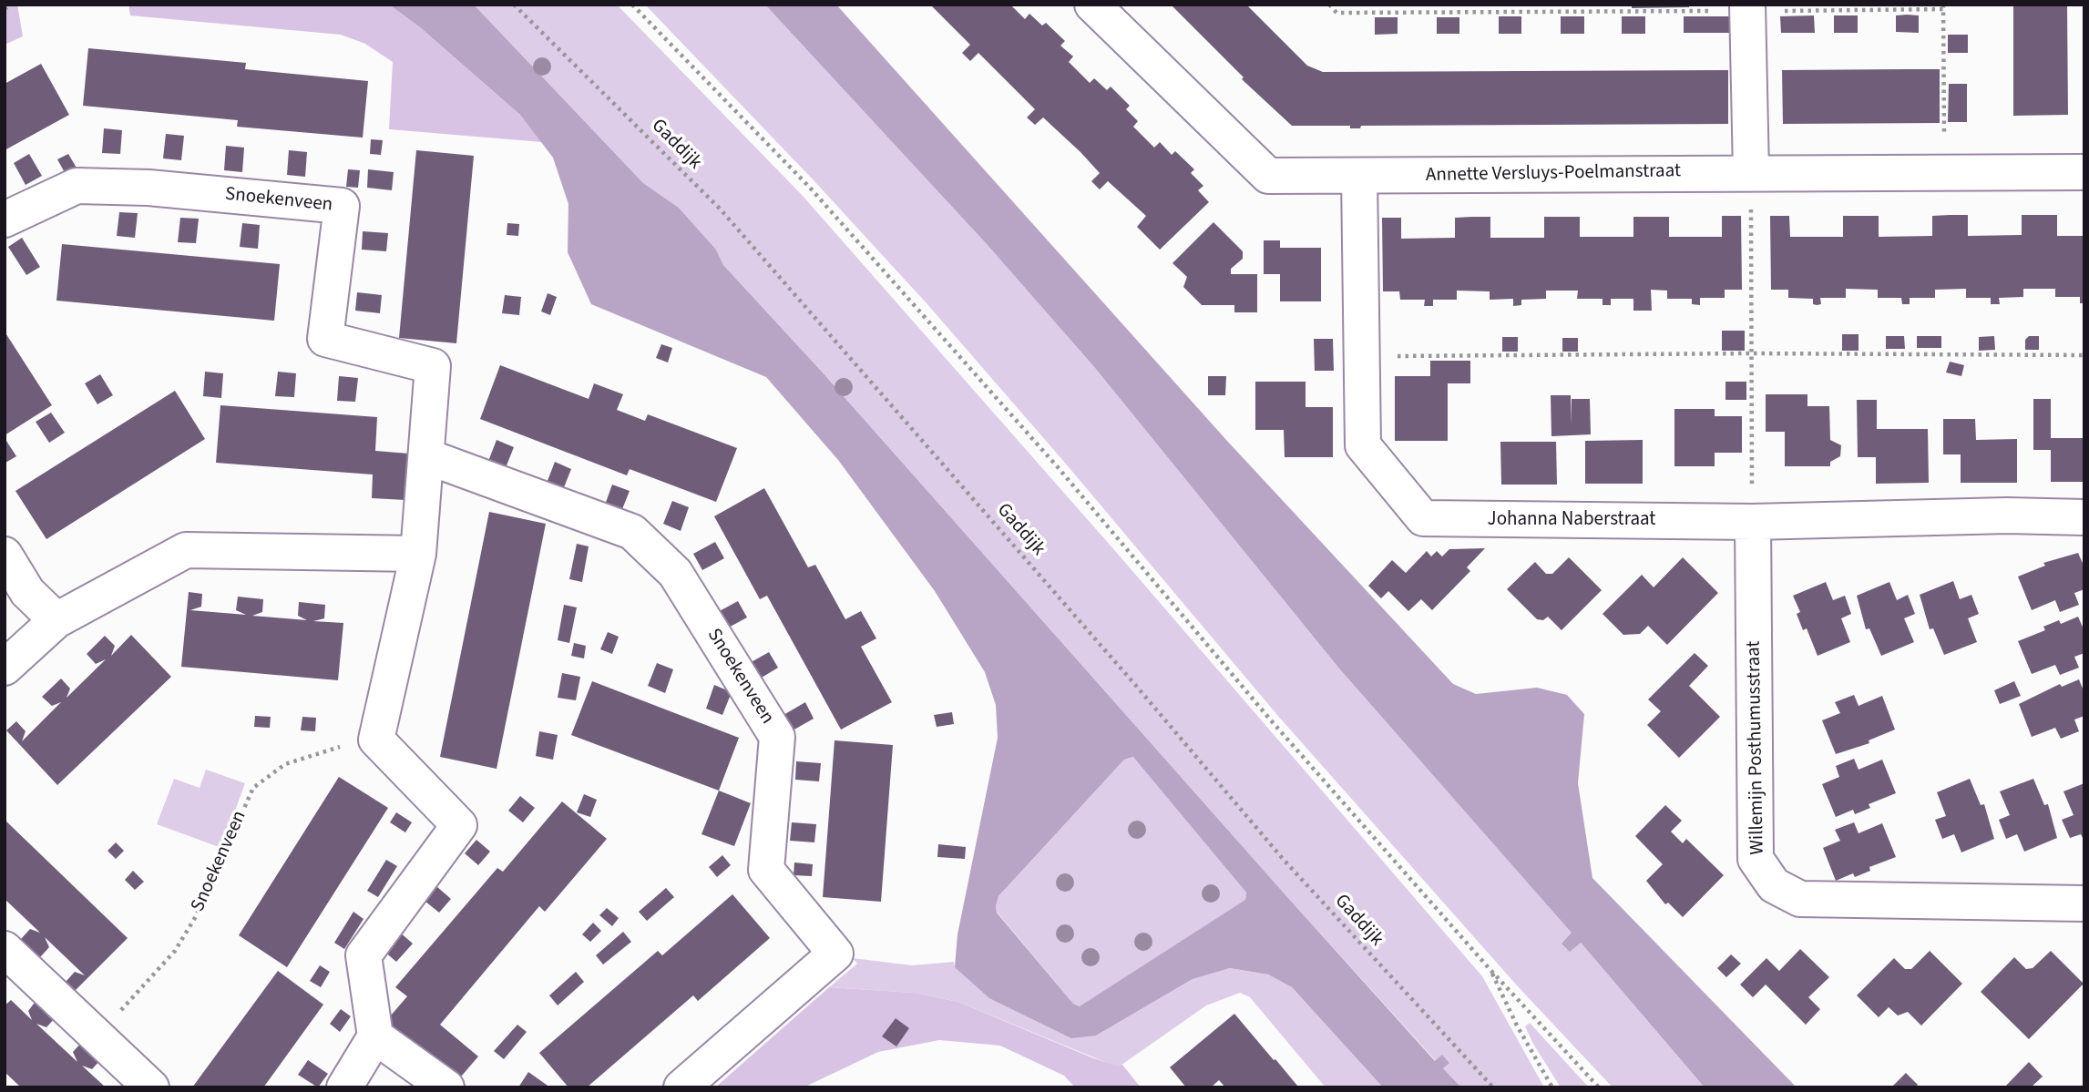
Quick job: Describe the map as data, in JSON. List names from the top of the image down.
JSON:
{
  "streets": {
    "street": [
      "Annette Versluys-Poelmanstraat",
      "Snoekenveen",
      "Johanna Naberstraat",
      "Willemijn Posthumusstraat"
    ],
    "path": ["Gaddijk"]
  },
  "crossings": [
    ["Annette Versluys-Poelmanstraat", "Johanna Naberstraat"],
    ["Johanna Naberstraat", "Willemijn Posthumusstraat"]
  ]
}
